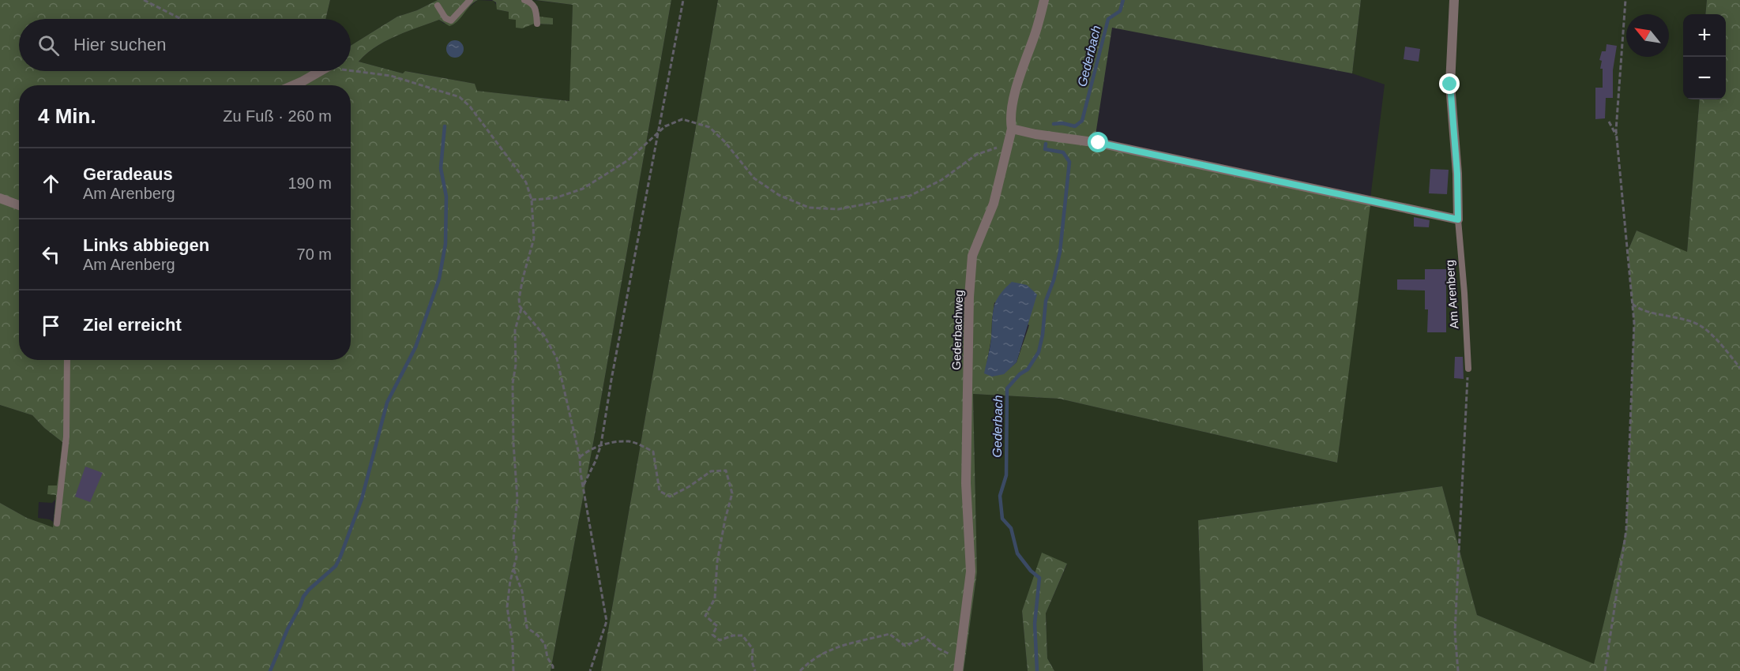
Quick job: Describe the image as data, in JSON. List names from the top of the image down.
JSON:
{
  "streets": {
    "street": ["Am Arenberg", "Gederbachweg"]
  },
  "water": ["Gederbach"],
  "north": "top left",
  "page": {
    "map_buttons": ["+", "−"],
    "search": "Hier suchen",
    "heading": ["4 Min.", "Zu Fuß · 260 m"],
    "list": [
      ["Geradeaus", "Am Arenberg", "190 m"],
      ["Links abbiegen", "Am Arenberg", "70 m"],
      "Ziel erreicht"
    ]
  }
}
